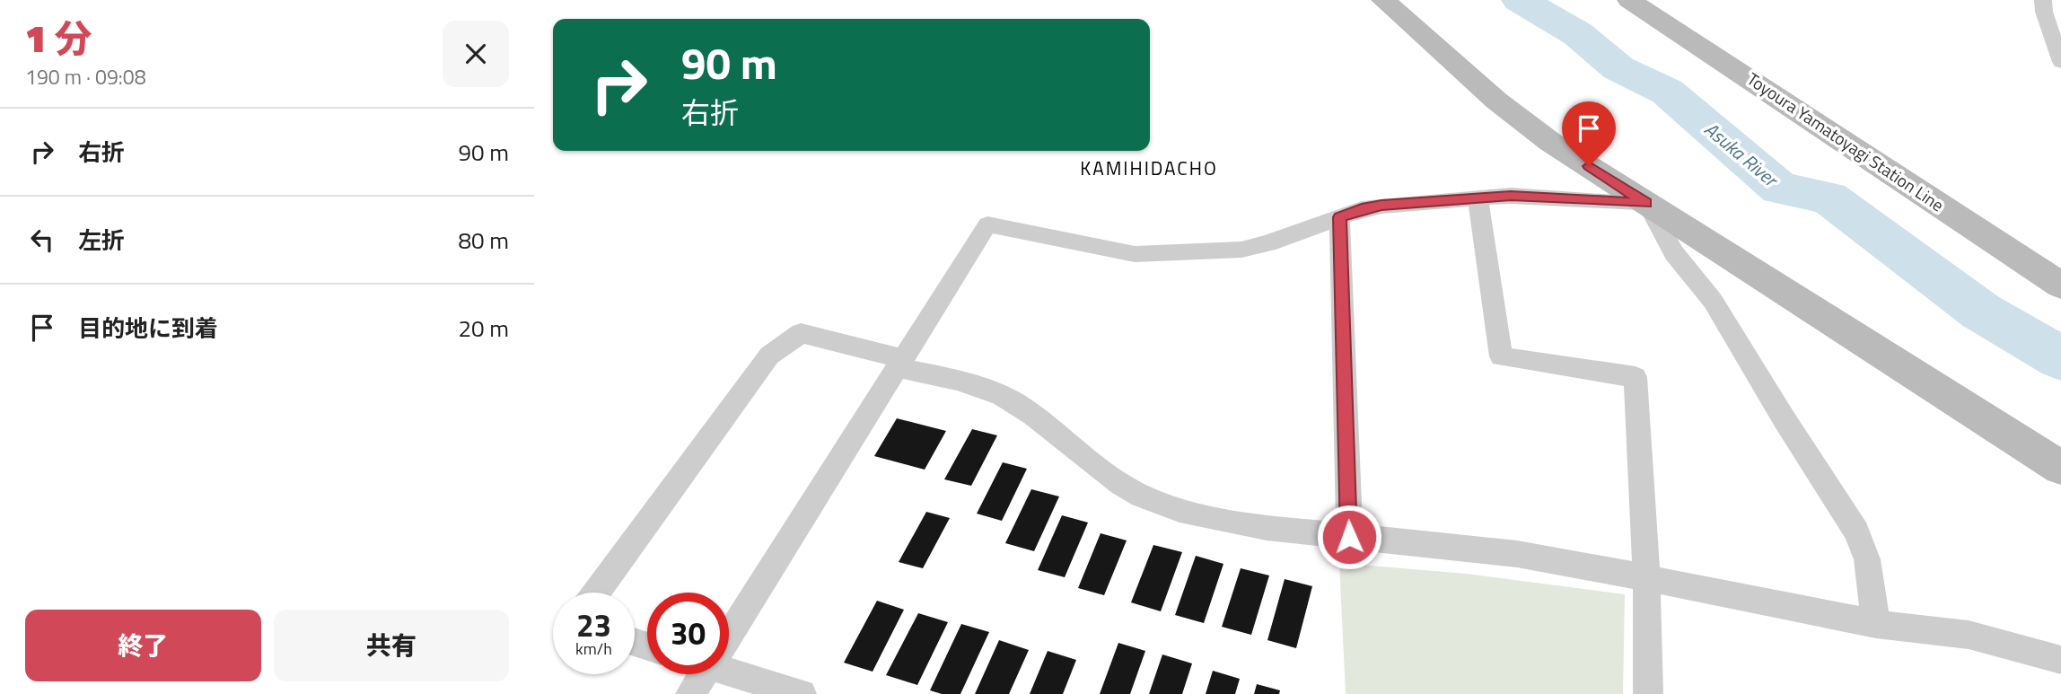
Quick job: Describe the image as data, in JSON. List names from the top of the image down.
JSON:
{
  "streets": {
    "street": ["Toyoura Yamatoyagi Station Line"]
  },
  "districts": ["KAMIHIDACHO"],
  "water": ["Asuka River"],
  "page": {
    "heading": ["1 分", "190 m · 09:08"],
    "turn": ["90 m", "右折"],
    "list": [
      {
        "name": "右折",
        "value": "90 m"
      },
      {
        "name": "左折",
        "value": "80 m"
      },
      {
        "name": "目的地に到着",
        "value": "20 m"
      }
    ],
    "speed": "23 km/h",
    "limit": "30",
    "buttons": ["終了", "共有"]
  }
}
